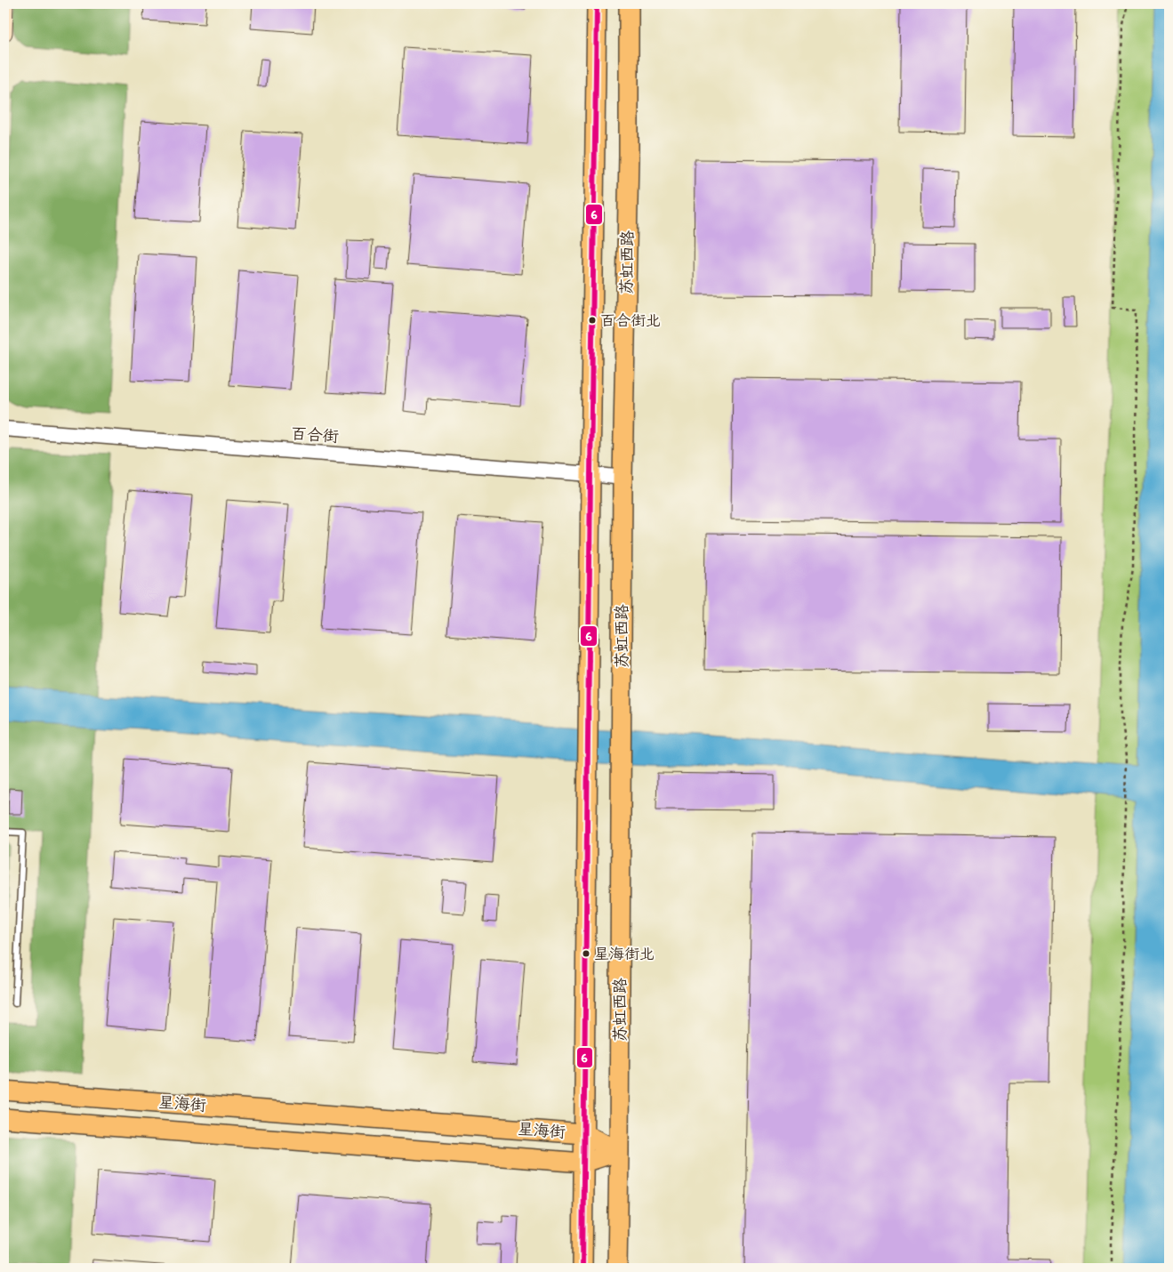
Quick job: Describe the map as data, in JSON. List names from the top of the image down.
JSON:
{
  "streets": {
    "main road": ["苏虹西路", "星海街"],
    "street": ["百合街"]
  },
  "crossings": [
    ["苏虹西路", "百合街"],
    ["苏虹西路", "星海街"]
  ],
  "places": ["百合街北", "星海街北"],
  "lines": ["transit line 6"]
}
